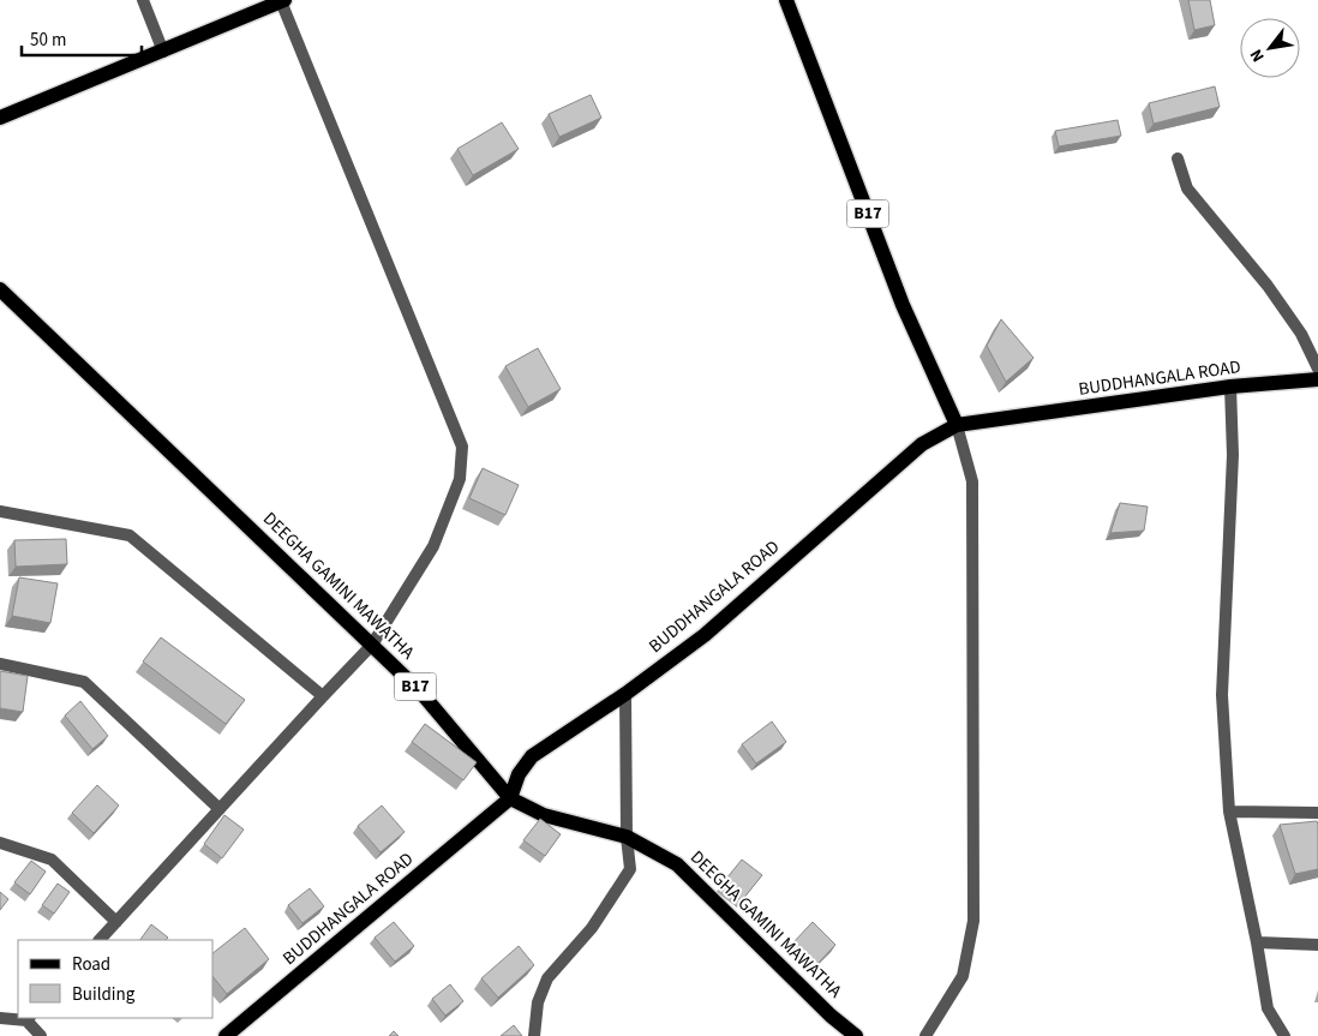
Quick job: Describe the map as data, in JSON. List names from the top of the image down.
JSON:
{
  "streets": {
    "main road": ["B17", "BUDDHANGALA ROAD", "DEEGHA GAMINI MAWATHA"]
  },
  "crossings": [
    ["B17", "BUDDHANGALA ROAD"],
    ["BUDDHANGALA ROAD", "DEEGHA GAMINI MAWATHA"]
  ],
  "legend": ["Road", "Building"],
  "scale_bar": "50 m",
  "north": "bottom left"
}
